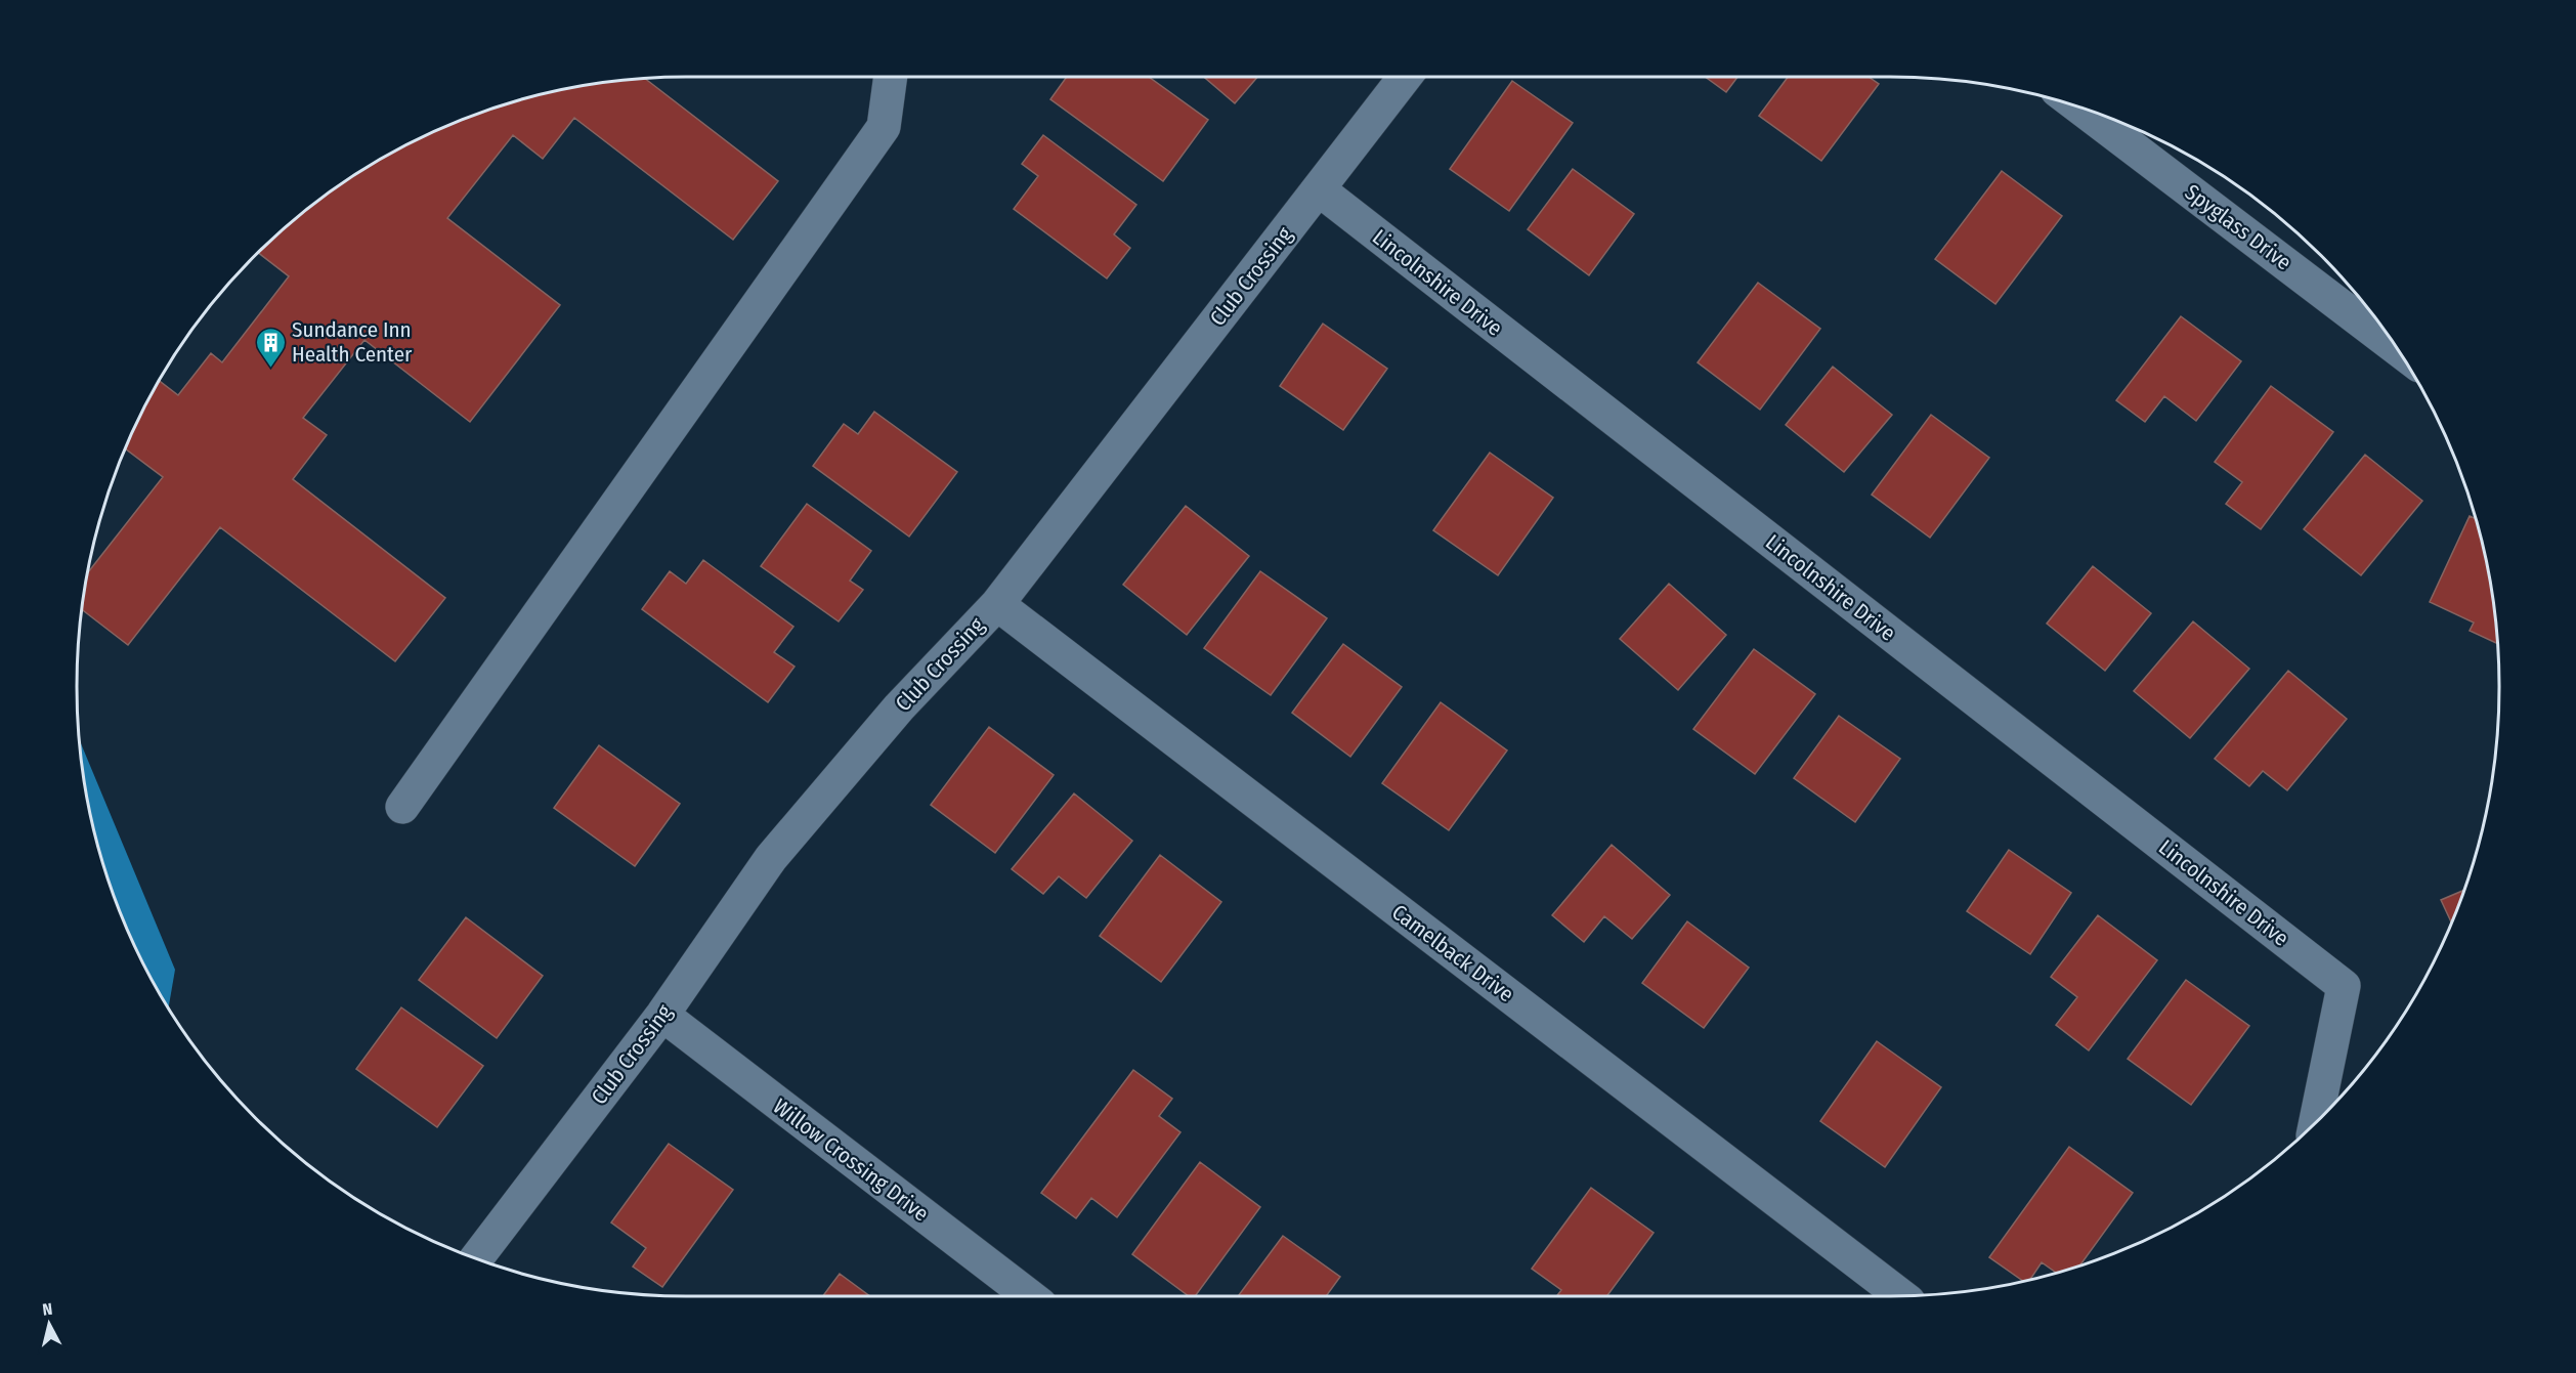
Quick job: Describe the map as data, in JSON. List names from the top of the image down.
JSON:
{
  "streets": {
    "street": [
      "Spyglass Drive",
      "Club Crossing",
      "Lincolnshire Drive",
      "Camelback Drive",
      "Willow Crossing Drive"
    ]
  },
  "crossings": [
    ["Club Crossing", "Lincolnshire Drive"],
    ["Club Crossing", "Camelback Drive"],
    ["Club Crossing", "Willow Crossing Drive"]
  ],
  "places": {
    "building": ["Sundance Inn Health Center"]
  },
  "north": "top"
}
